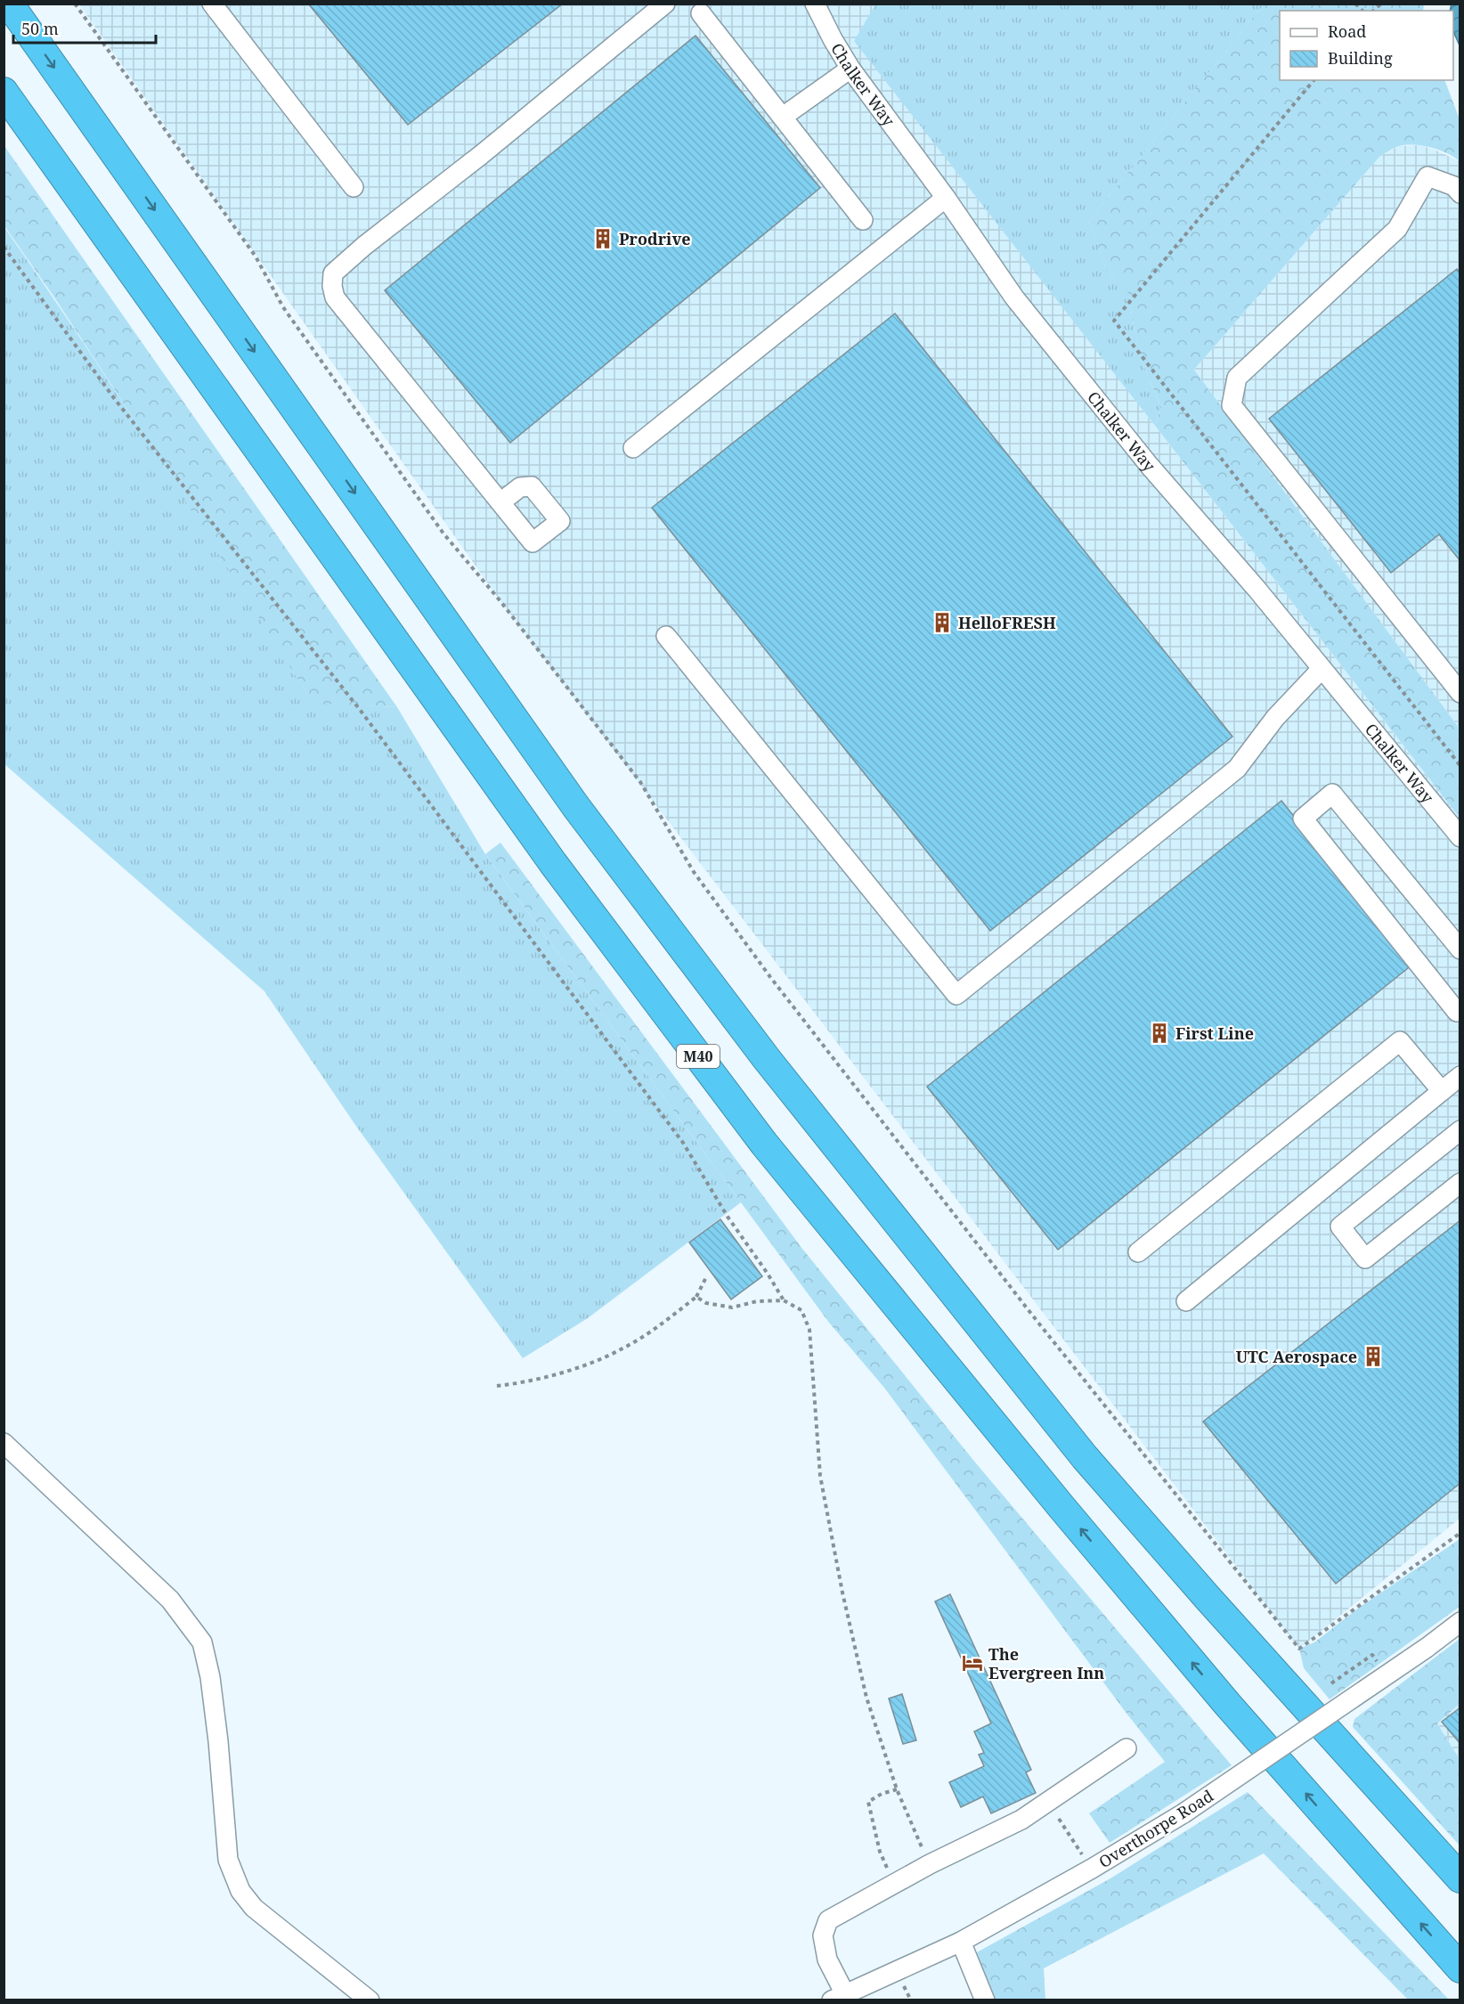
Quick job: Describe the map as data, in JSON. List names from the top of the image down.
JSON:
{
  "streets": {
    "highway": ["M40"],
    "street": ["Chalker Way", "Overthorpe Road"]
  },
  "places": {
    "building": [
      "Prodrive",
      "HelloFRESH",
      "First Line",
      "UTC Aerospace"
    ],
    "hotel": ["The Evergreen Inn"]
  },
  "legend": ["Road", "Building"],
  "scale_bar": "50 m"
}
